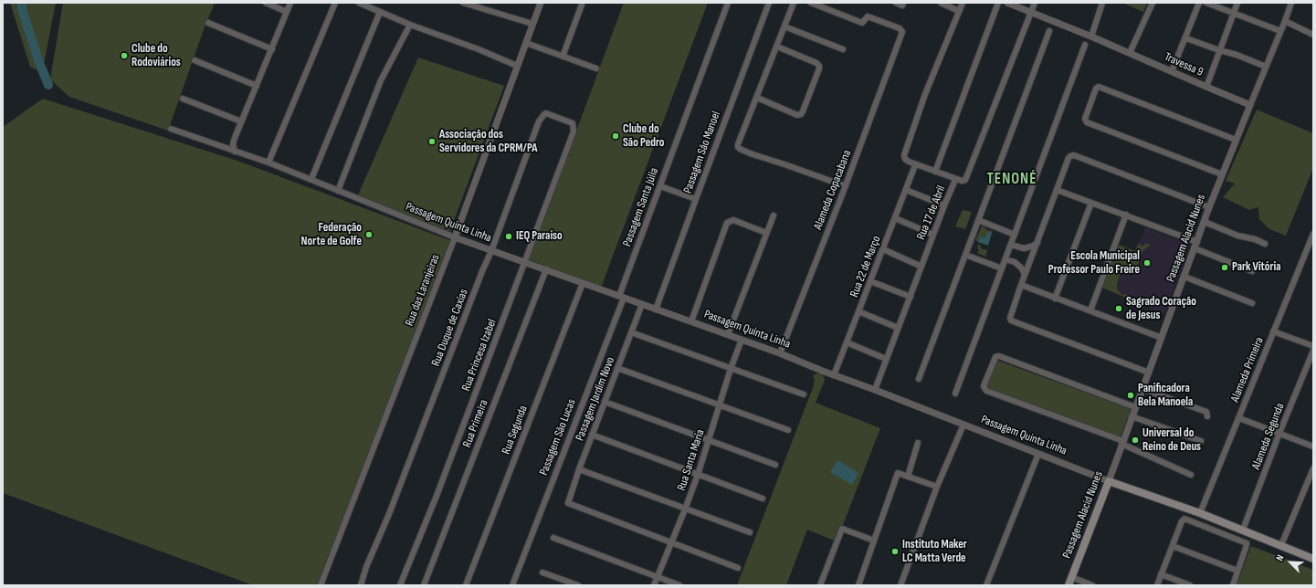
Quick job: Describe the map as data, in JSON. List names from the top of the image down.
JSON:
{
  "streets": {
    "main road": ["Passagem Quinta Linha", "Passagem Alacid Nunes"],
    "street": [
      "Travessa 9",
      "Passagem São Manoel",
      "Alameda Copacabana",
      "Passagem Santa Júlia",
      "Rua 17 de Abril",
      "Rua 22 de Março",
      "Rua das Laranjeiras",
      "Rua Duque de Caxias",
      "Rua Princesa Izabel",
      "Alameda Primeira",
      "Passagem Jardim Novo",
      "Rua Primeira",
      "Rua Segunda",
      "Alameda Segunda",
      "Passagem São Lucas",
      "Rua Santa Maria"
    ]
  },
  "crossings": [
    ["Travessa 9", "Rua 17 de Abril"],
    ["Travessa 9", "Passagem Alacid Nunes"],
    ["Passagem São Manoel", "Passagem Quinta Linha"],
    ["Alameda Copacabana", "Passagem Quinta Linha"],
    ["Passagem Santa Júlia", "Passagem Quinta Linha"],
    ["Passagem Santa Júlia", "Passagem São Lucas"],
    ["Rua 17 de Abril", "Passagem Quinta Linha"],
    ["Passagem Quinta Linha", "Passagem Alacid Nunes"],
    ["Passagem Quinta Linha", "Rua 22 de Março"],
    ["Passagem Quinta Linha", "Rua das Laranjeiras"],
    ["Passagem Quinta Linha", "Rua Duque de Caxias"],
    ["Passagem Quinta Linha", "Rua Princesa Izabel"],
    ["Passagem Quinta Linha", "Alameda Primeira"],
    ["Passagem Quinta Linha", "Passagem Jardim Novo"],
    ["Passagem Quinta Linha", "Rua Primeira"],
    ["Passagem Quinta Linha", "Rua Segunda"],
    ["Passagem Quinta Linha", "Alameda Segunda"],
    ["Passagem Quinta Linha", "Passagem São Lucas"],
    ["Passagem Quinta Linha", "Rua Santa Maria"],
    ["Rua Duque de Caxias", "Rua Princesa Izabel"],
    ["Passagem Jardim Novo", "Rua Santa Maria"]
  ],
  "districts": ["TENONÉ"],
  "places": [
    "Clube do Rodoviários",
    "Clube do São Pedro",
    "Associação dos Servidores da CPRM/PA",
    "Federação Norte de Golfe",
    "IEQ Paraíso",
    "Escola Municipal Professor Paulo Freire",
    "Park Vitória",
    "Sagrado Coração de Jesus",
    "Panificadora Bela Manoela",
    "Universal do Reino de Deus",
    "Instituto Maker LC Matta Verde"
  ],
  "north": "top left"
}
